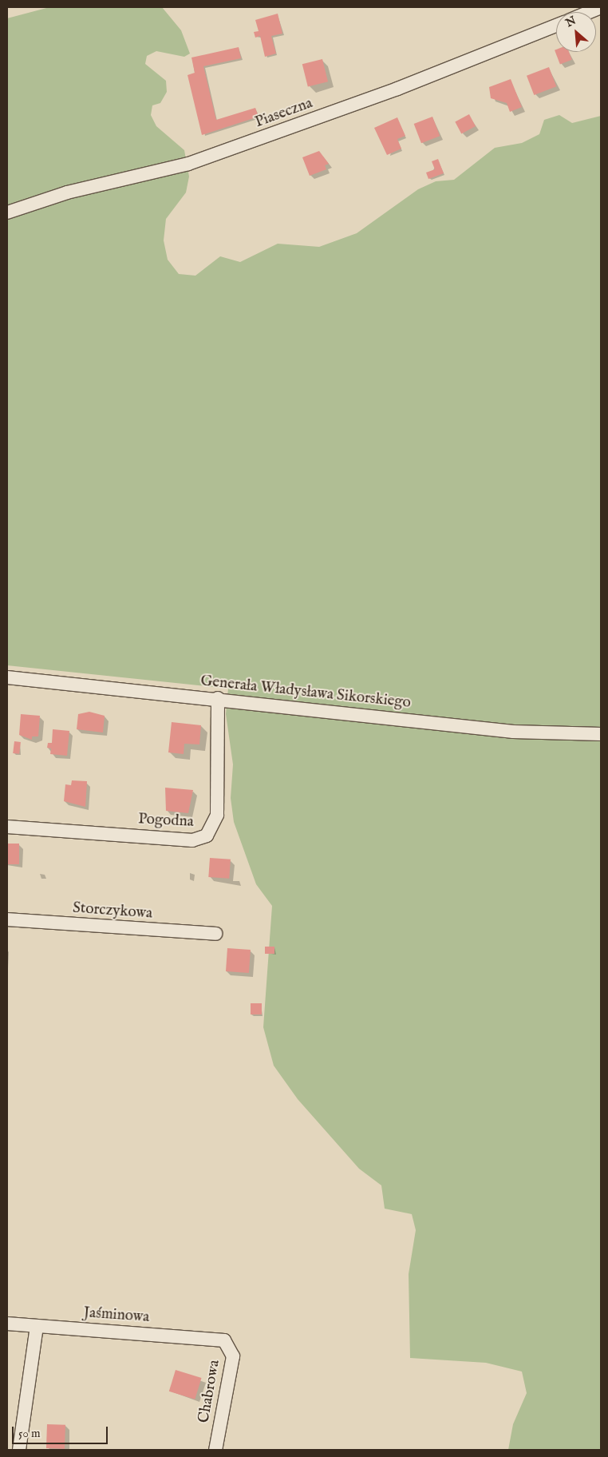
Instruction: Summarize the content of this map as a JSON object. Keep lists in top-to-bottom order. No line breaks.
{"streets":{"street":["Piaseczna","Generała Władysława Sikorskiego","Pogodna","Storczykowa","Jaśminowa","Chabrowa"]},"crossings":[["Generała Władysława Sikorskiego","Pogodna"],["Jaśminowa","Chabrowa"]],"scale_bar":"50 m","north":"top left"}
